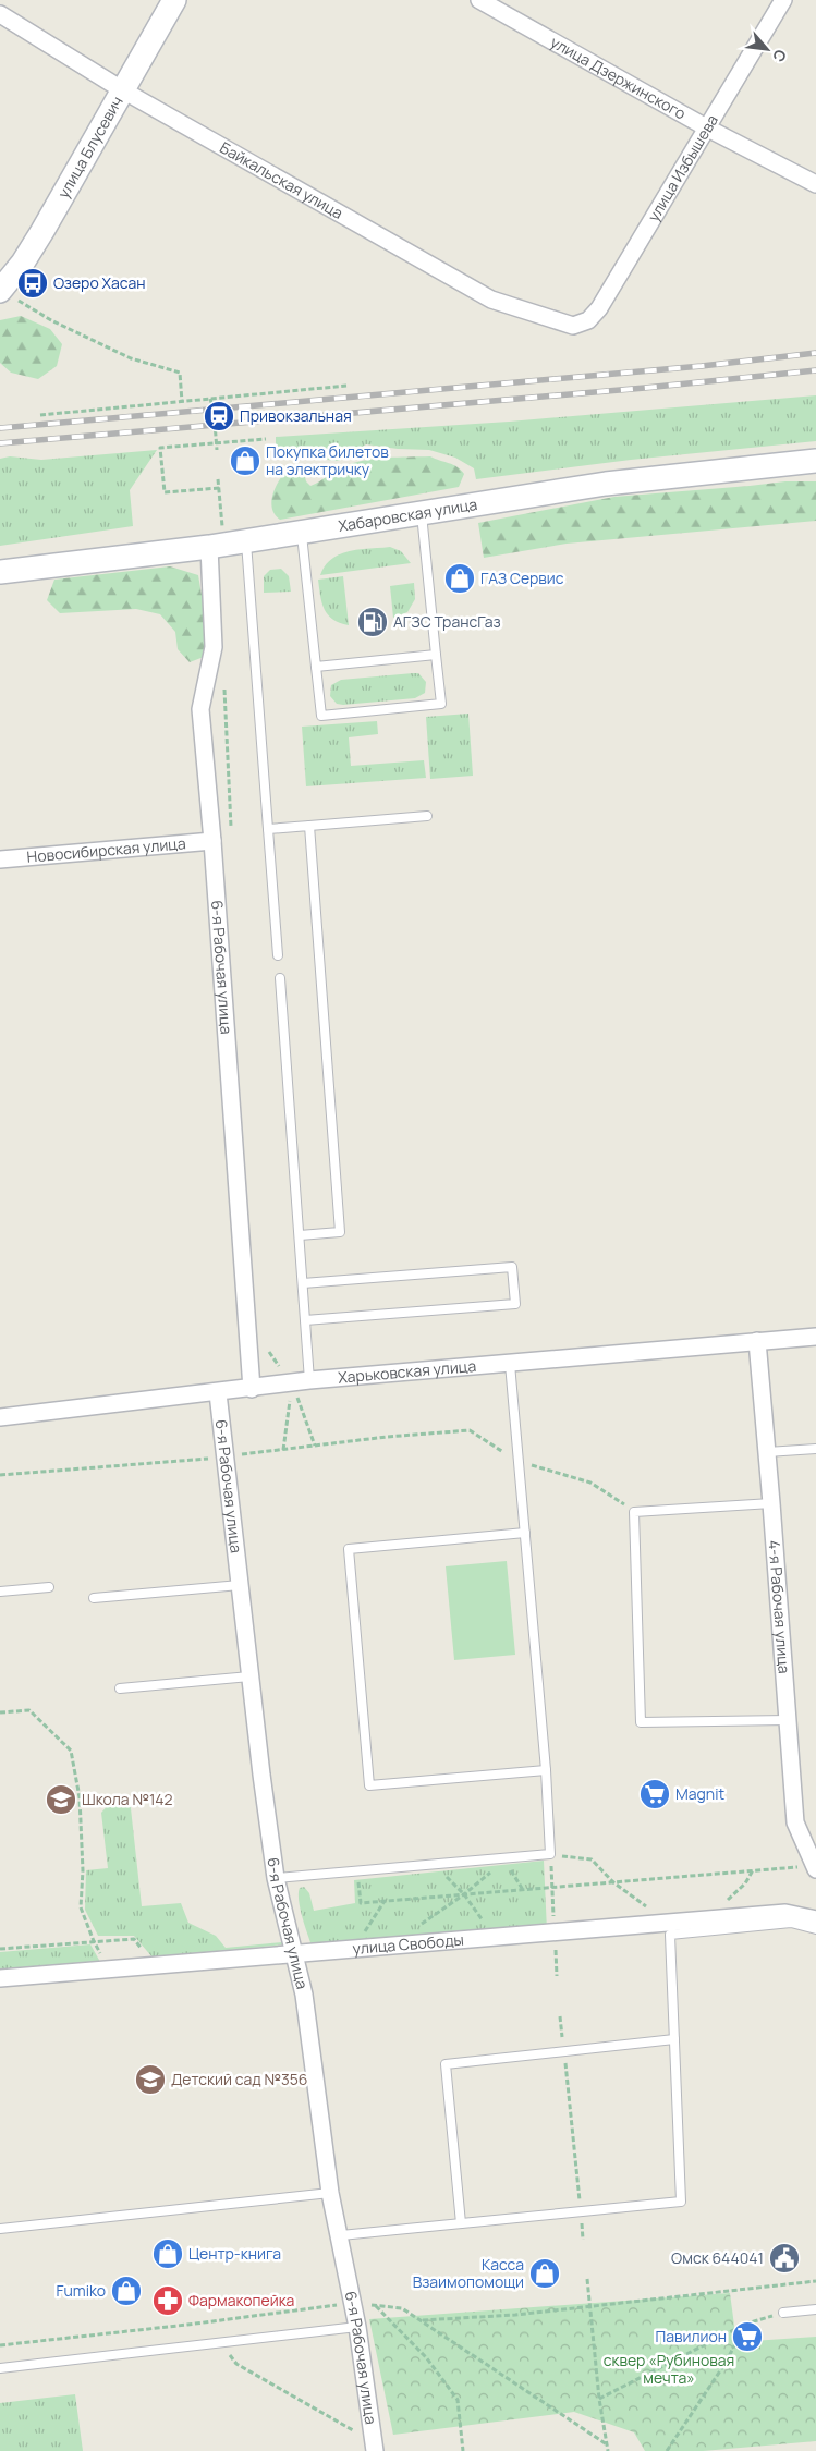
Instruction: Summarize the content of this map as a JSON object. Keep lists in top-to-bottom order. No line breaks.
{"streets":{"main road":["улица Блусевич","Хабаровская улица"],"street":["улица Дзержинского","улица Избышева","Байкальская улица","Новосибирская улица","6-я Рабочая улица","Харьковская улица","4-я Рабочая улица","улица Свободы"]},"crossings":[["улица Дзержинского","улица Избышева"],["улица Блусевич","Байкальская улица"],["улица Избышева","Байкальская улица"],["Хабаровская улица","6-я Рабочая улица"],["Новосибирская улица","6-я Рабочая улица"],["6-я Рабочая улица","Харьковская улица"],["6-я Рабочая улица","улица Свободы"],["Харьковская улица","4-я Рабочая улица"]],"parks":["сквер «Рубиновая мечта»"],"places":{"bus stop":["Озеро Хасан"],"station":["Привокзальная"],"shop":["Покупка билетов на электричку","ГАЗ Сервис","Центр-книга","Касса Взаимопомощи","Fumiko"],"fuel station":["АГЗС ТрансГаз"],"supermarket":["Magnit","Павилион"],"school or university":["Школа №142","Детский сад №356"],"public building":["Омск 644041"],"pharmacy":["Фармакопейка"]},"north":"bottom right"}
